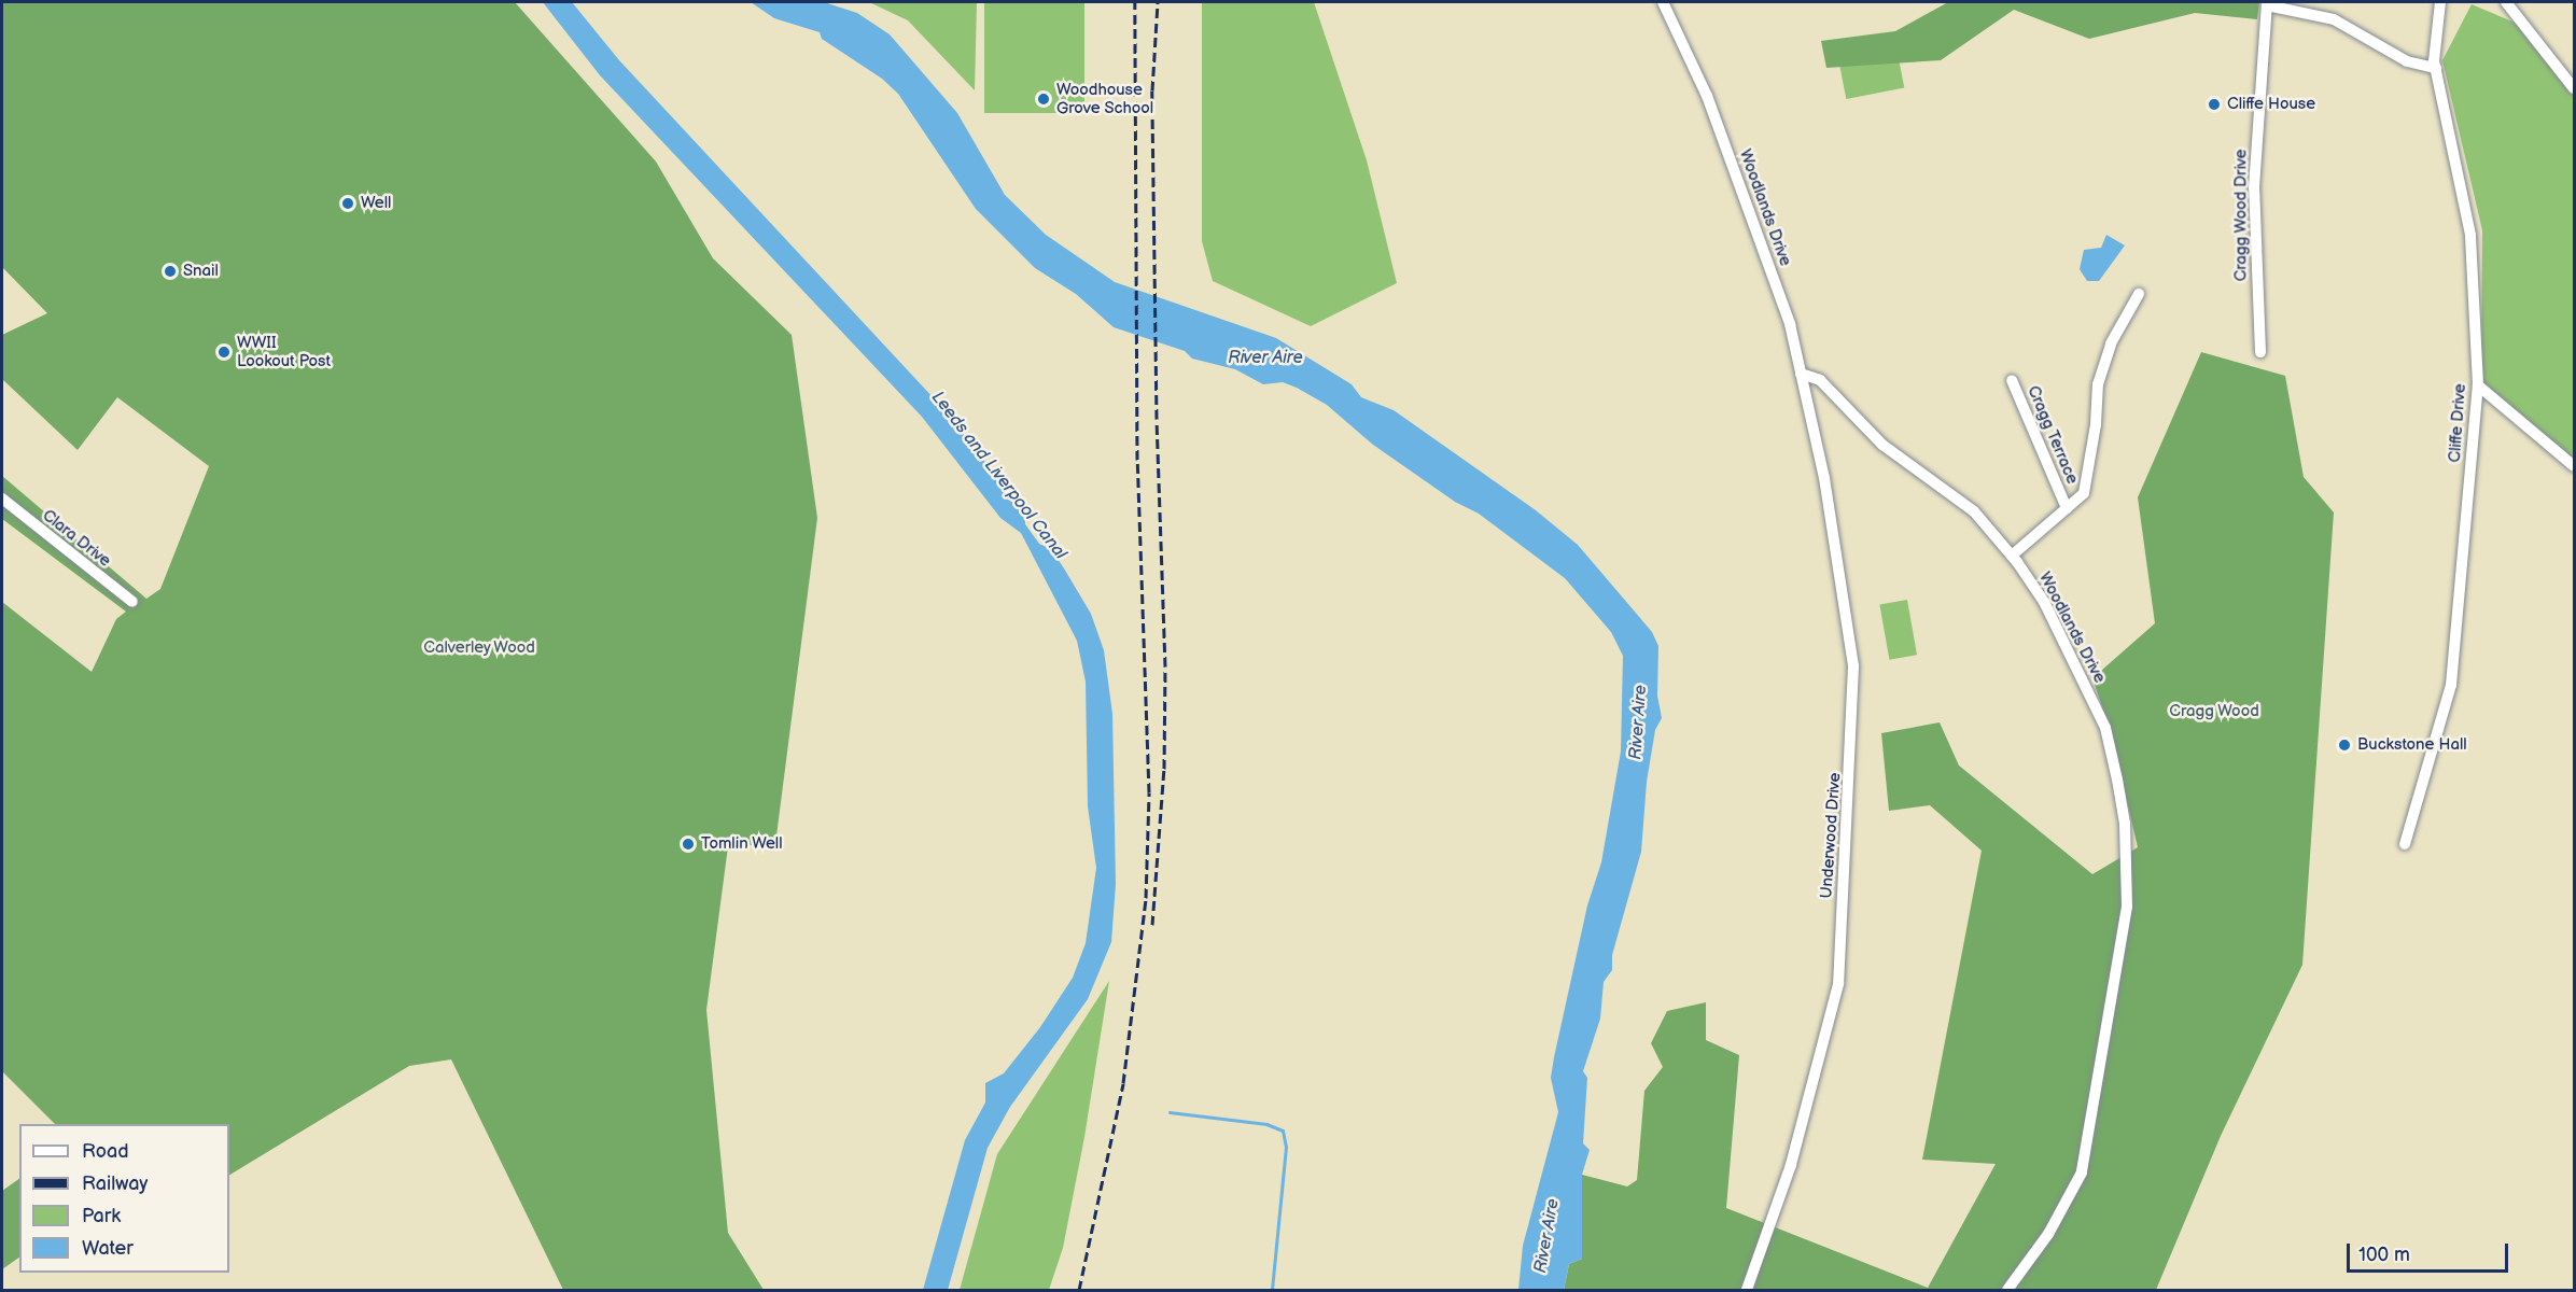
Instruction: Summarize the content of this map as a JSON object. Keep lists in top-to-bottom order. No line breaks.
{"streets":{"street":["Woodlands Drive","Cragg Wood Drive","Cliffe Drive","Cragg Terrace","Clara Drive","Underwood Drive"]},"crossings":[["Woodlands Drive","Cragg Terrace"],["Woodlands Drive","Underwood Drive"]],"water":["River Aire","Leeds and Liverpool Canal"],"parks":["Calverley Wood","Cragg Wood"],"places":["Woodhouse Grove School","Cliffe House","Well","Snail","WWII Lookout Post","Buckstone Hall","Tomlin Well"],"legend":["Road","Railway","Park","Water"],"scale_bar":"100 m"}
